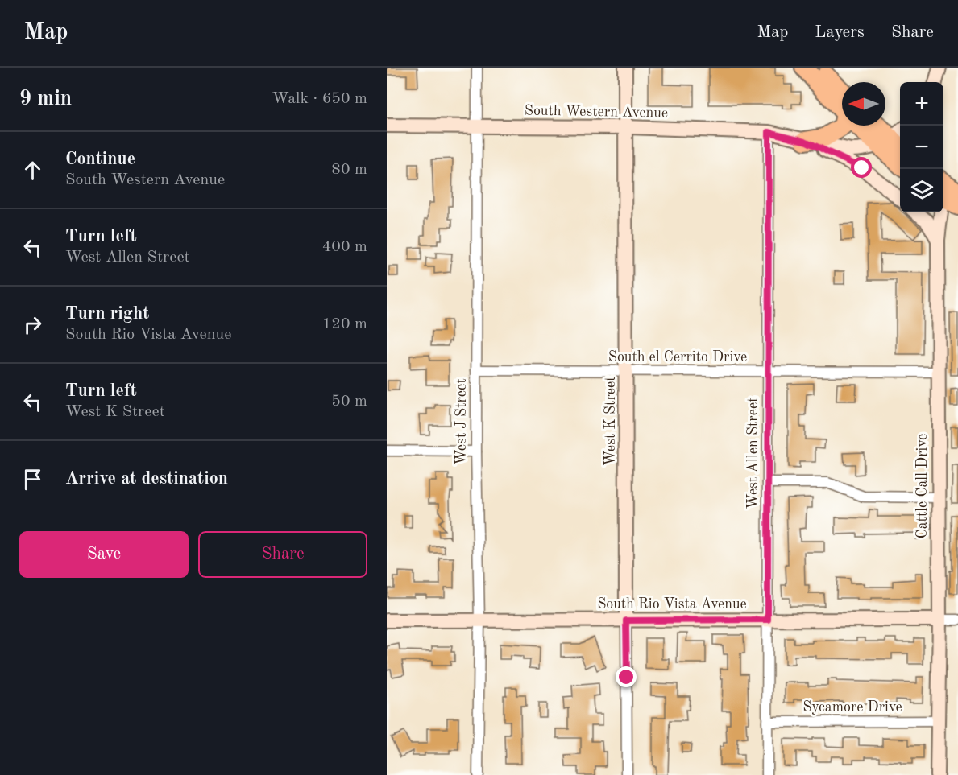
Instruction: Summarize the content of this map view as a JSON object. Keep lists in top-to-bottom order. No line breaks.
{"streets":{"street":["South Western Avenue","South el Cerrito Drive","West K Street","West J Street","West Allen Street","Cattle Call Drive","South Rio Vista Avenue","Sycamore Drive"]},"crossings":[["South Western Avenue","West K Street"],["South Western Avenue","West J Street"],["South Western Avenue","West Allen Street"],["South el Cerrito Drive","West K Street"],["South el Cerrito Drive","West J Street"],["South el Cerrito Drive","West Allen Street"],["South el Cerrito Drive","Cattle Call Drive"],["West K Street","South Rio Vista Avenue"],["West J Street","South Rio Vista Avenue"],["West Allen Street","South Rio Vista Avenue"],["West Allen Street","Sycamore Drive"],["Cattle Call Drive","South Rio Vista Avenue"],["Cattle Call Drive","Sycamore Drive"]],"north":"left","page":{"header":"Map","nav":["Map","Layers","Share"],"heading":["9 min","Walk · 650 m"],"map_buttons":["+","−"],"list":[["Continue","South Western Avenue","80 m"],["Turn left","West Allen Street","400 m"],["Turn right","South Rio Vista Avenue","120 m"],["Turn left","West K Street","50 m"],"Arrive at destination"],"buttons":["Save","Share"]}}
